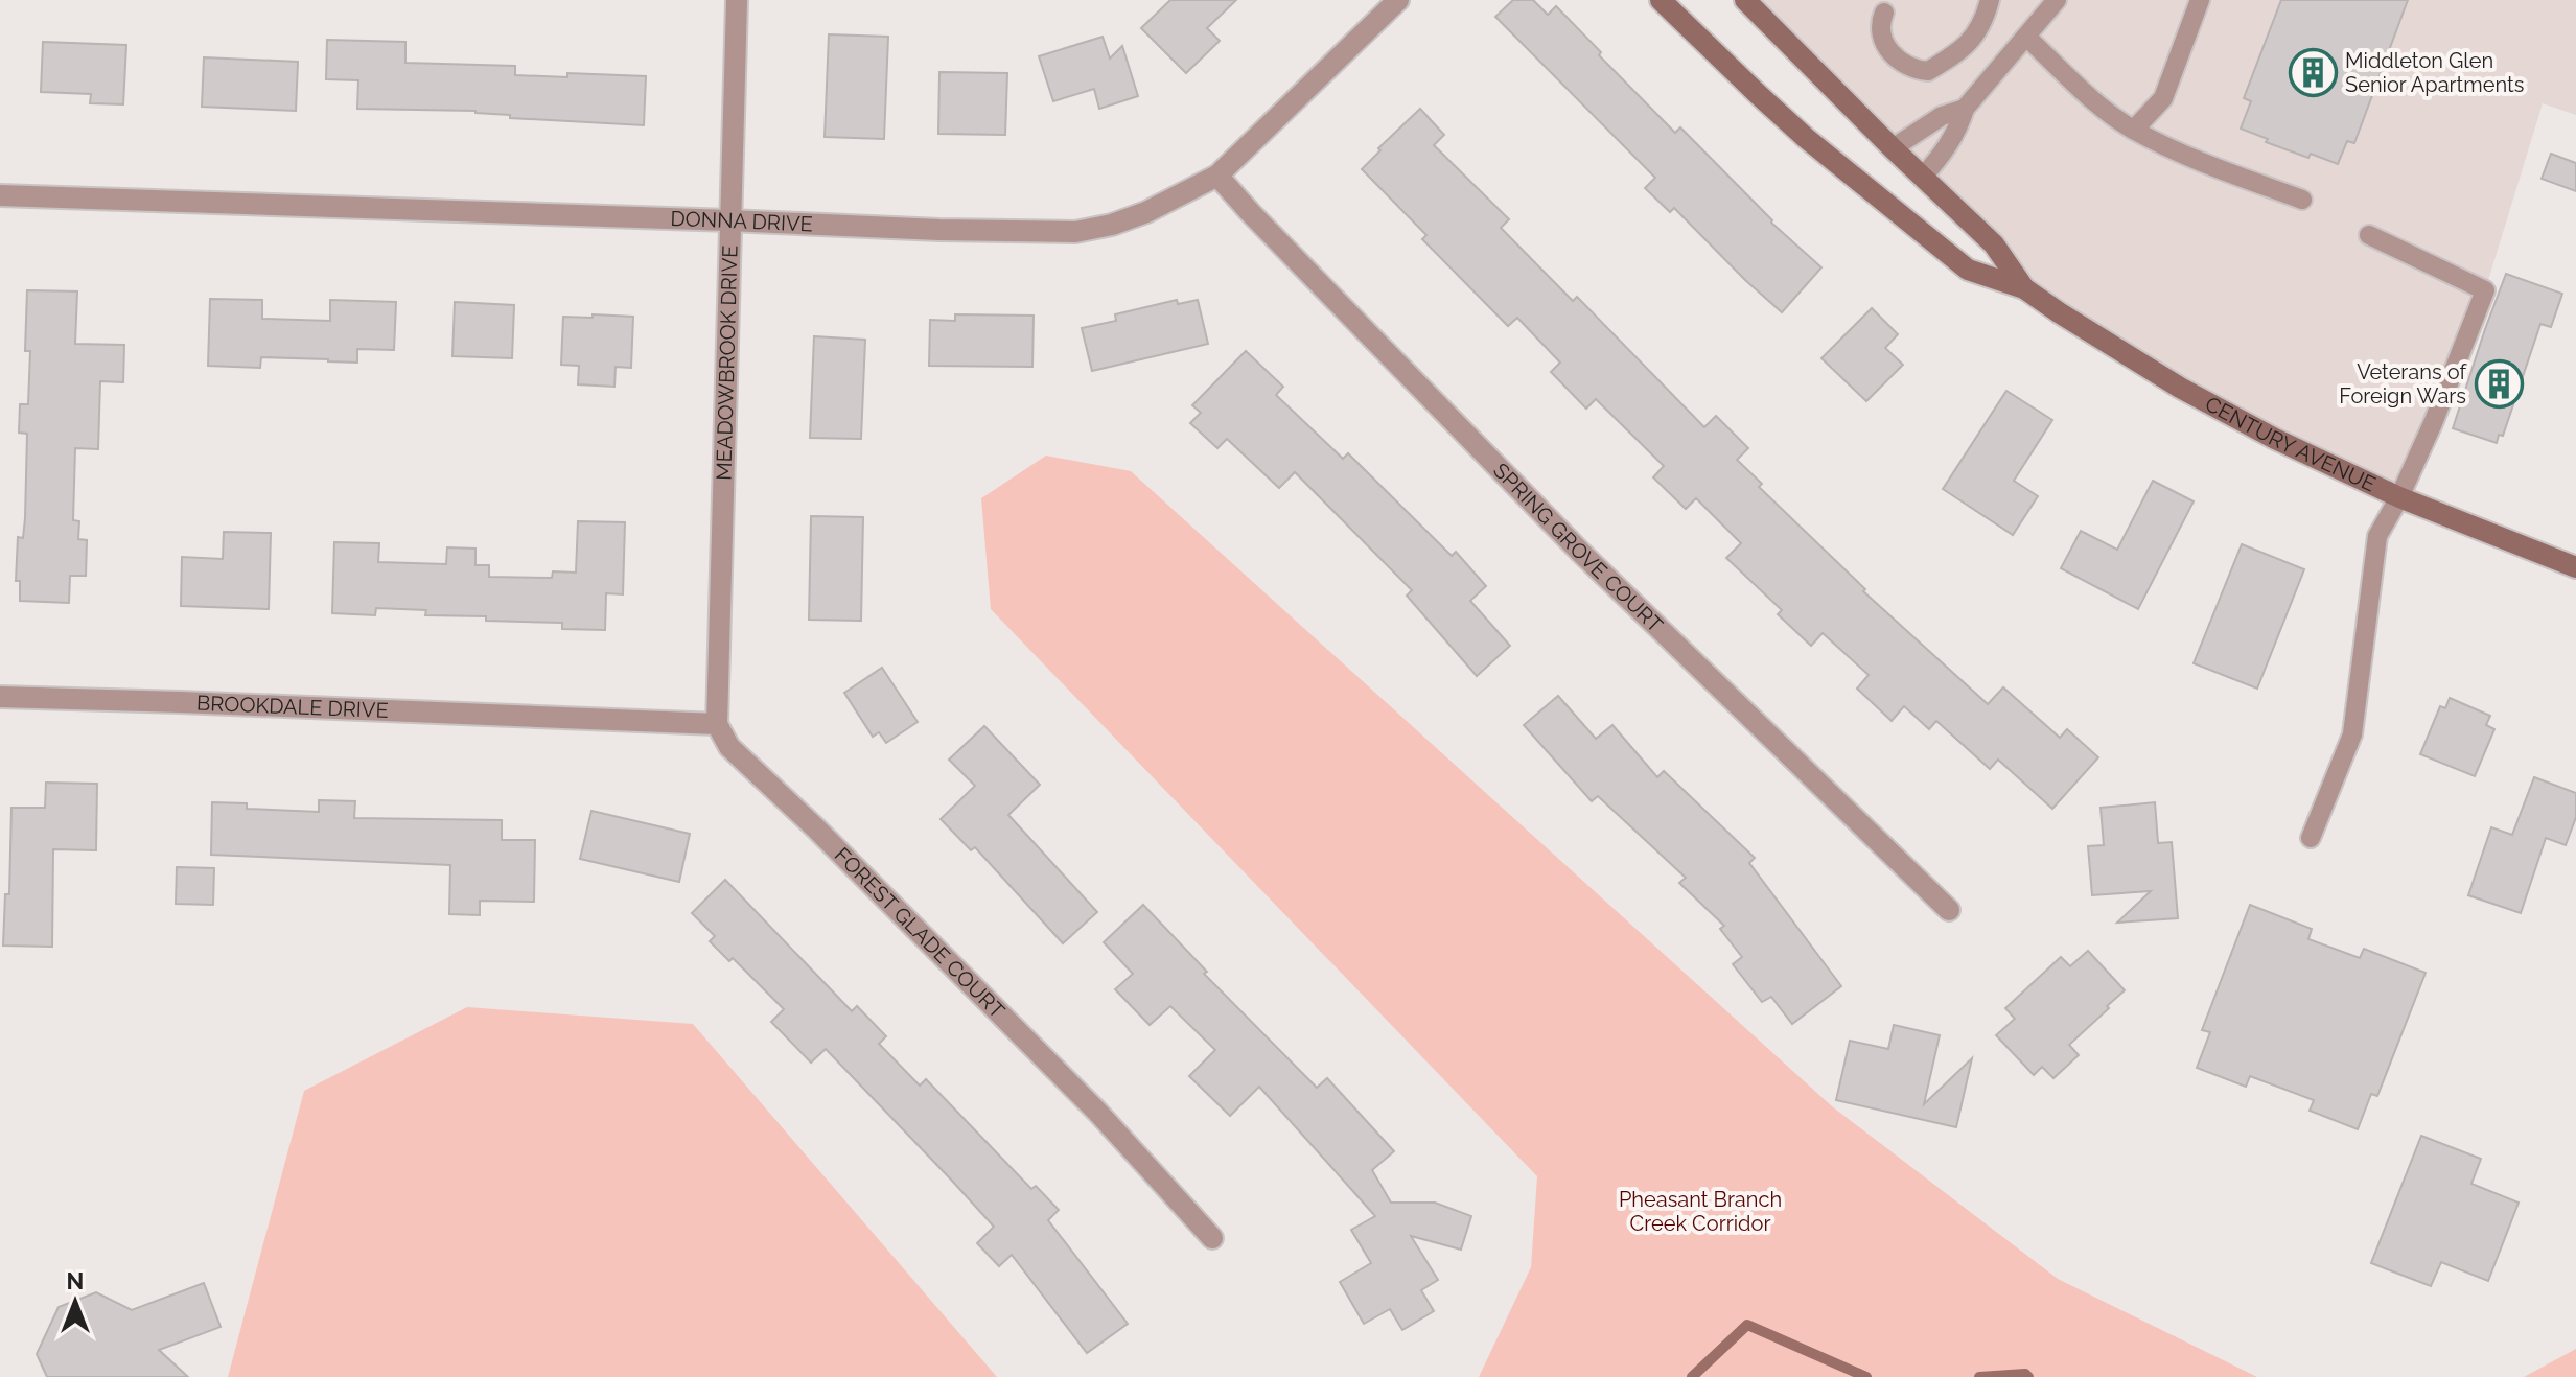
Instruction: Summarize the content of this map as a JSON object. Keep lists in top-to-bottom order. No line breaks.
{"streets":{"main road":["CENTURY AVENUE"],"street":["DONNA DRIVE","MEADOWBROOK DRIVE","SPRING GROVE COURT","BROOKDALE DRIVE","FOREST GLADE COURT"]},"crossings":[["DONNA DRIVE","MEADOWBROOK DRIVE"],["DONNA DRIVE","SPRING GROVE COURT"],["MEADOWBROOK DRIVE","BROOKDALE DRIVE"],["MEADOWBROOK DRIVE","FOREST GLADE COURT"],["BROOKDALE DRIVE","FOREST GLADE COURT"]],"parks":["Pheasant Branch Creek Corridor"],"places":{"building":["Middleton Glen Senior Apartments","Veterans of Foreign Wars"]},"north":"top"}
